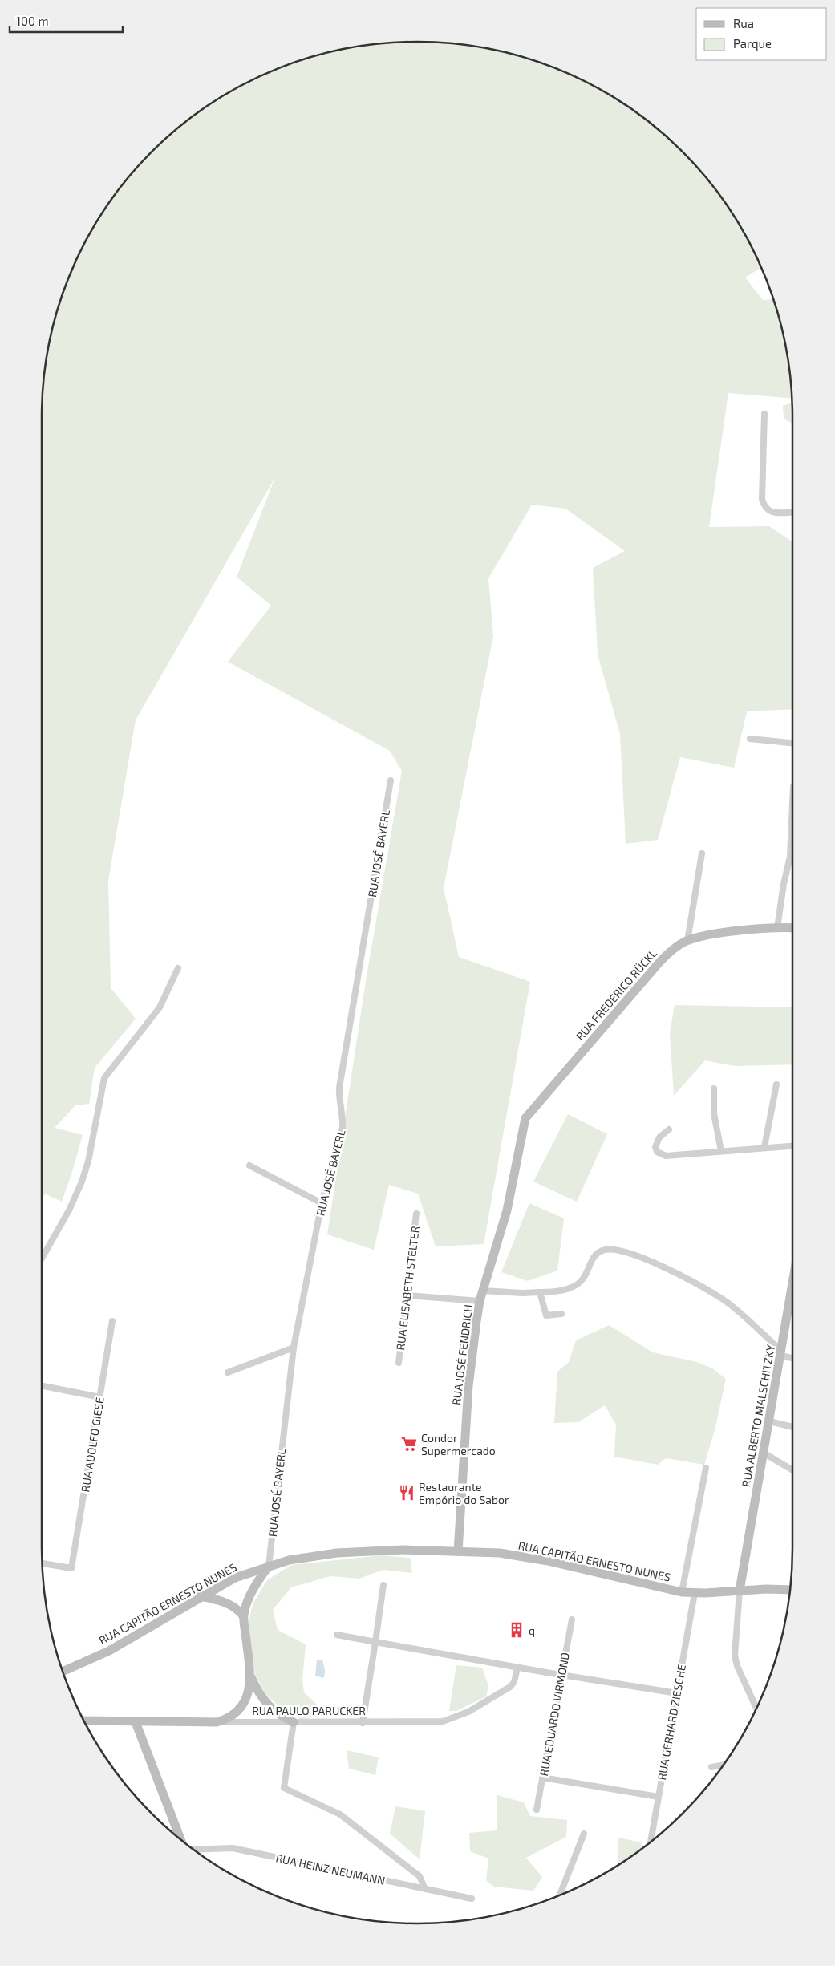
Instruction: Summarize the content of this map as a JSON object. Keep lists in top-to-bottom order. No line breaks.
{"streets":{"street":["RUA JOSÉ BAYERL","RUA FREDERICO RÜCKL","RUA ELISABETH STELTER","RUA JOSÉ FENDRICH","RUA ALBERTO MALSCHITZKY","RUA ADOLFO GIESE","RUA CAPITÃO ERNESTO NUNES","RUA PAULO PARUCKER","RUA EDUARDO VIRMOND","RUA GERHARD ZIESCHE","RUA HEINZ NEUMANN"]},"crossings":[["RUA JOSÉ BAYERL","RUA CAPITÃO ERNESTO NUNES"],["RUA FREDERICO RÜCKL","RUA JOSÉ FENDRICH"],["RUA JOSÉ FENDRICH","RUA CAPITÃO ERNESTO NUNES"],["RUA ALBERTO MALSCHITZKY","RUA CAPITÃO ERNESTO NUNES"],["RUA CAPITÃO ERNESTO NUNES","RUA GERHARD ZIESCHE"]],"places":{"supermarket":["Condor Supermercado"],"restaurant":["Restaurante Empório do Sabor"],"building":["q"]},"legend":["Rua","Parque"],"scale_bar":"100 m"}
